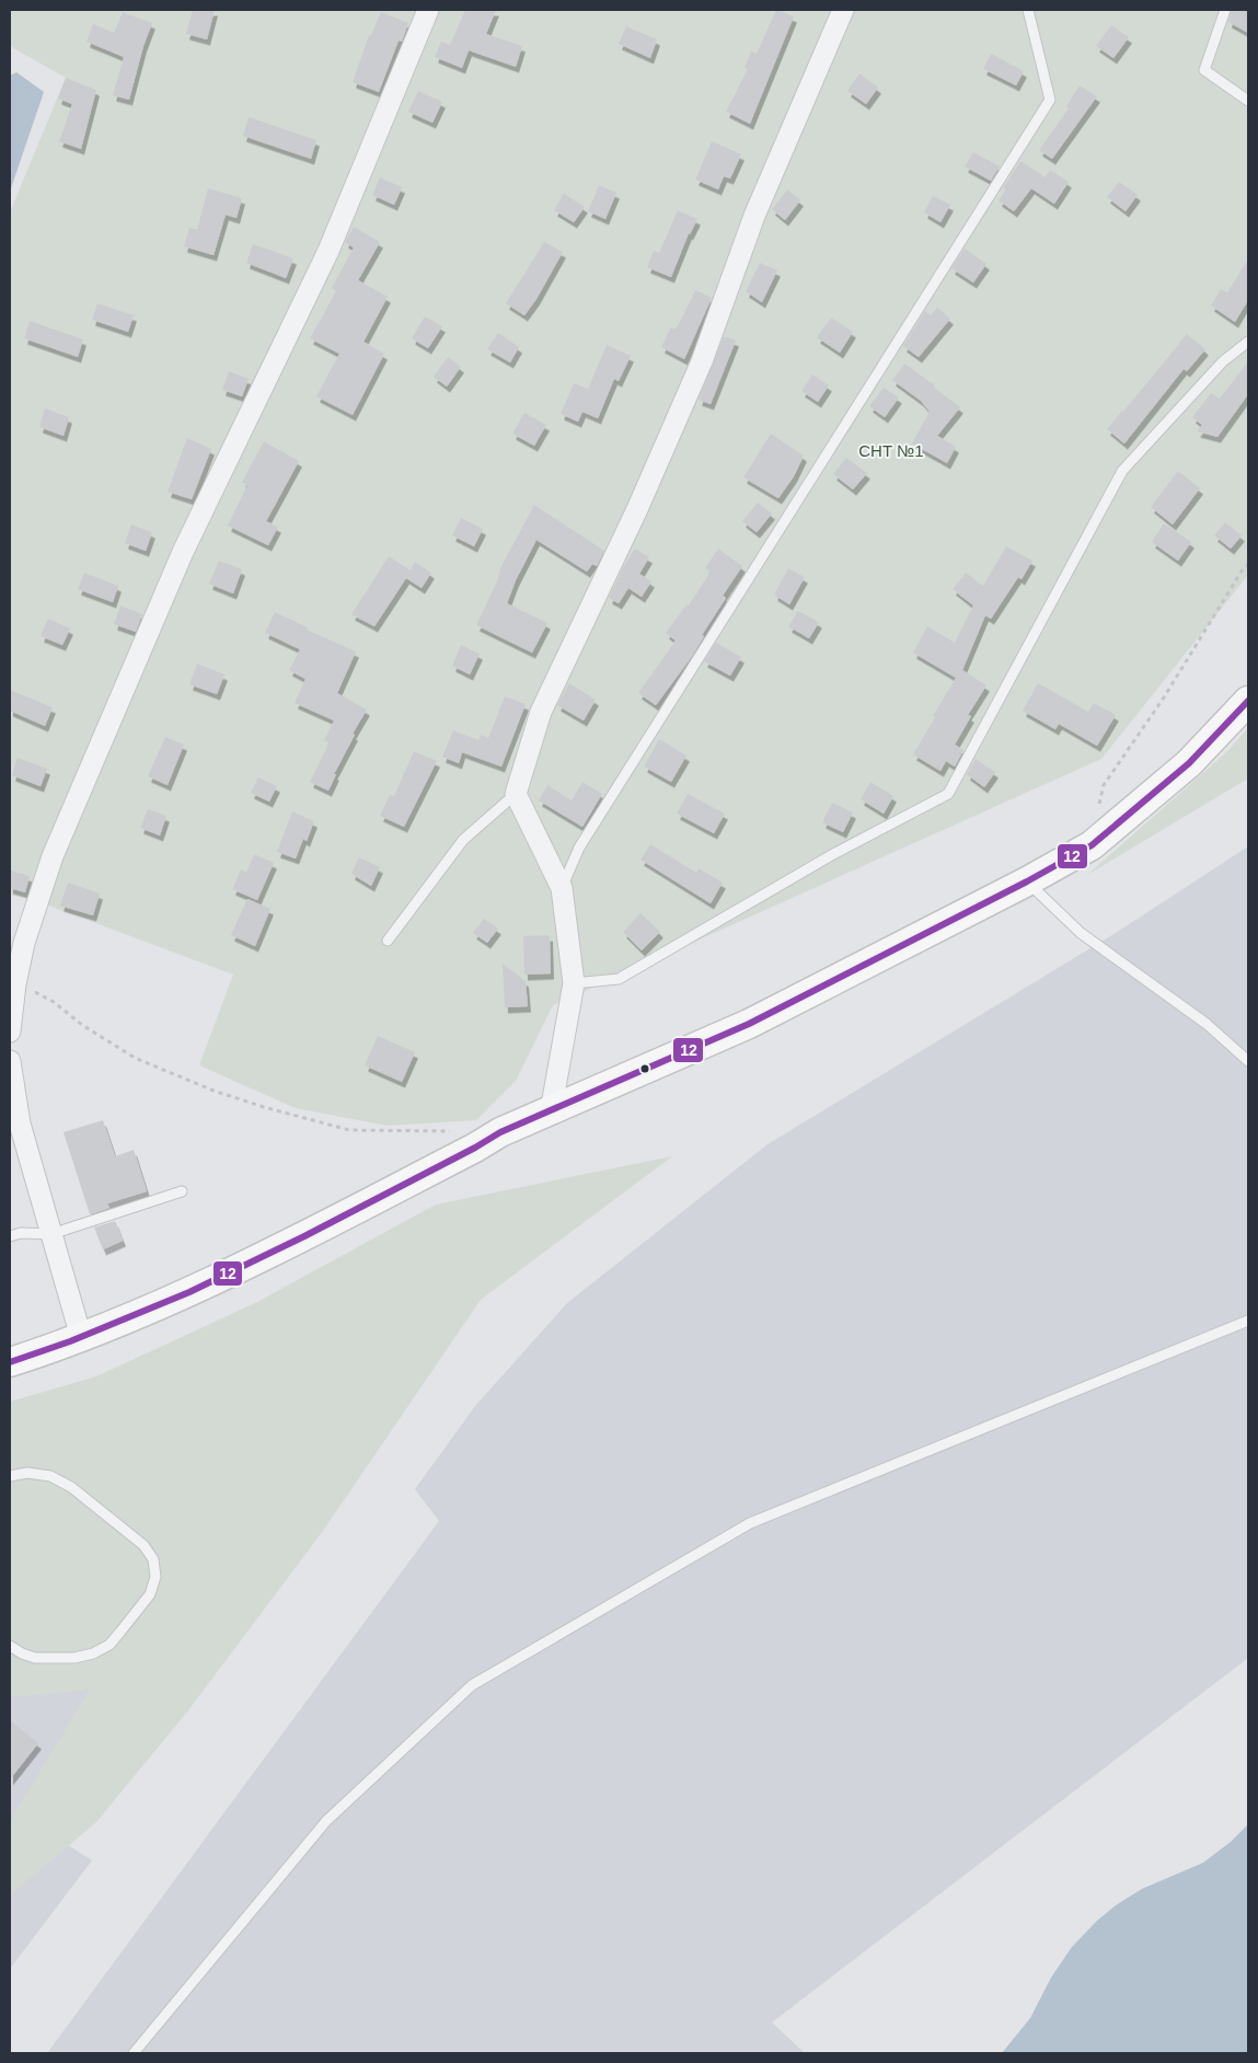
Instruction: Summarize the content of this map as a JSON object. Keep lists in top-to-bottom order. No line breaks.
{"parks":["СНТ №1"],"lines":["transit line 12"]}
